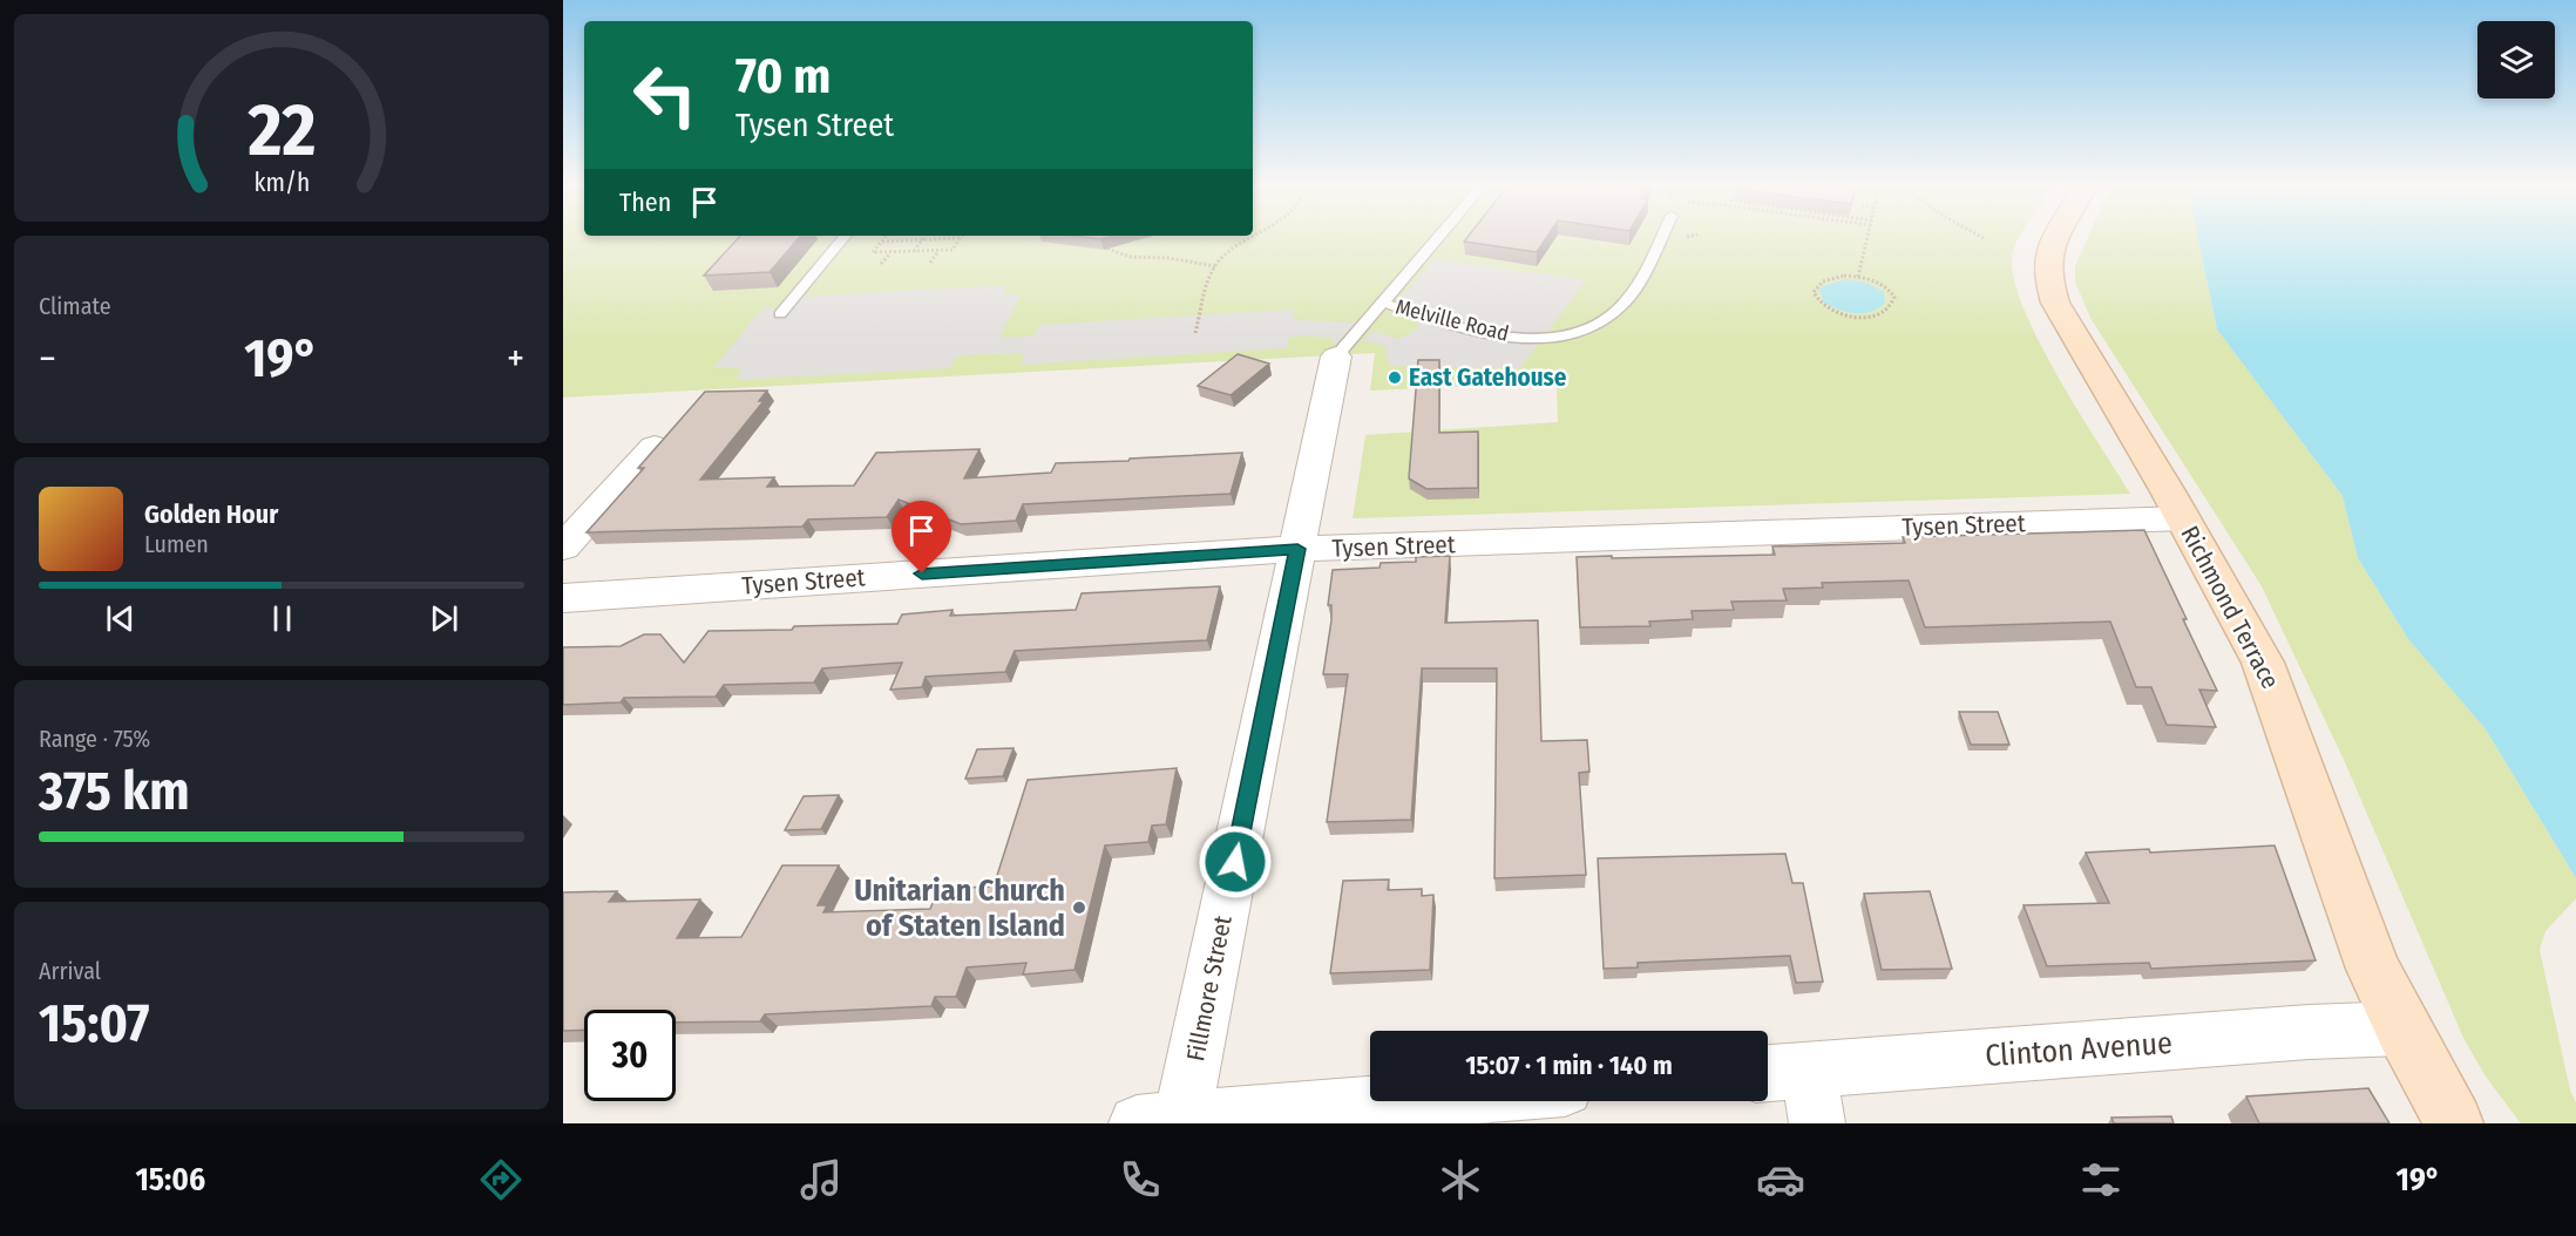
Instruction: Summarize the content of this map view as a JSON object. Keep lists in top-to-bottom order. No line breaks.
{"streets":{"main road":["Richmond Terrace"],"street":["Tysen Street","Fillmore Street","Clinton Avenue"],"lane":["Melville Road"]},"crossings":[["Tysen Street","Richmond Terrace"],["Tysen Street","Fillmore Street"],["Richmond Terrace","Clinton Avenue"]],"places":["East Gatehouse","Unitarian Church of Staten Island"],"page":{"turn":["70 m","Tysen Street"],"then":"Then","tile":["Climate",["Range · 75%","375 km"],["Arrival","15:07"]],"heat":["−","19°","+"],"song":["Golden Hour","Lumen"],"limit":"30","trip":"15:07 · 1 min · 140 m","tabs":["15:06","19°"],"gauge":["22","km/h"]}}
